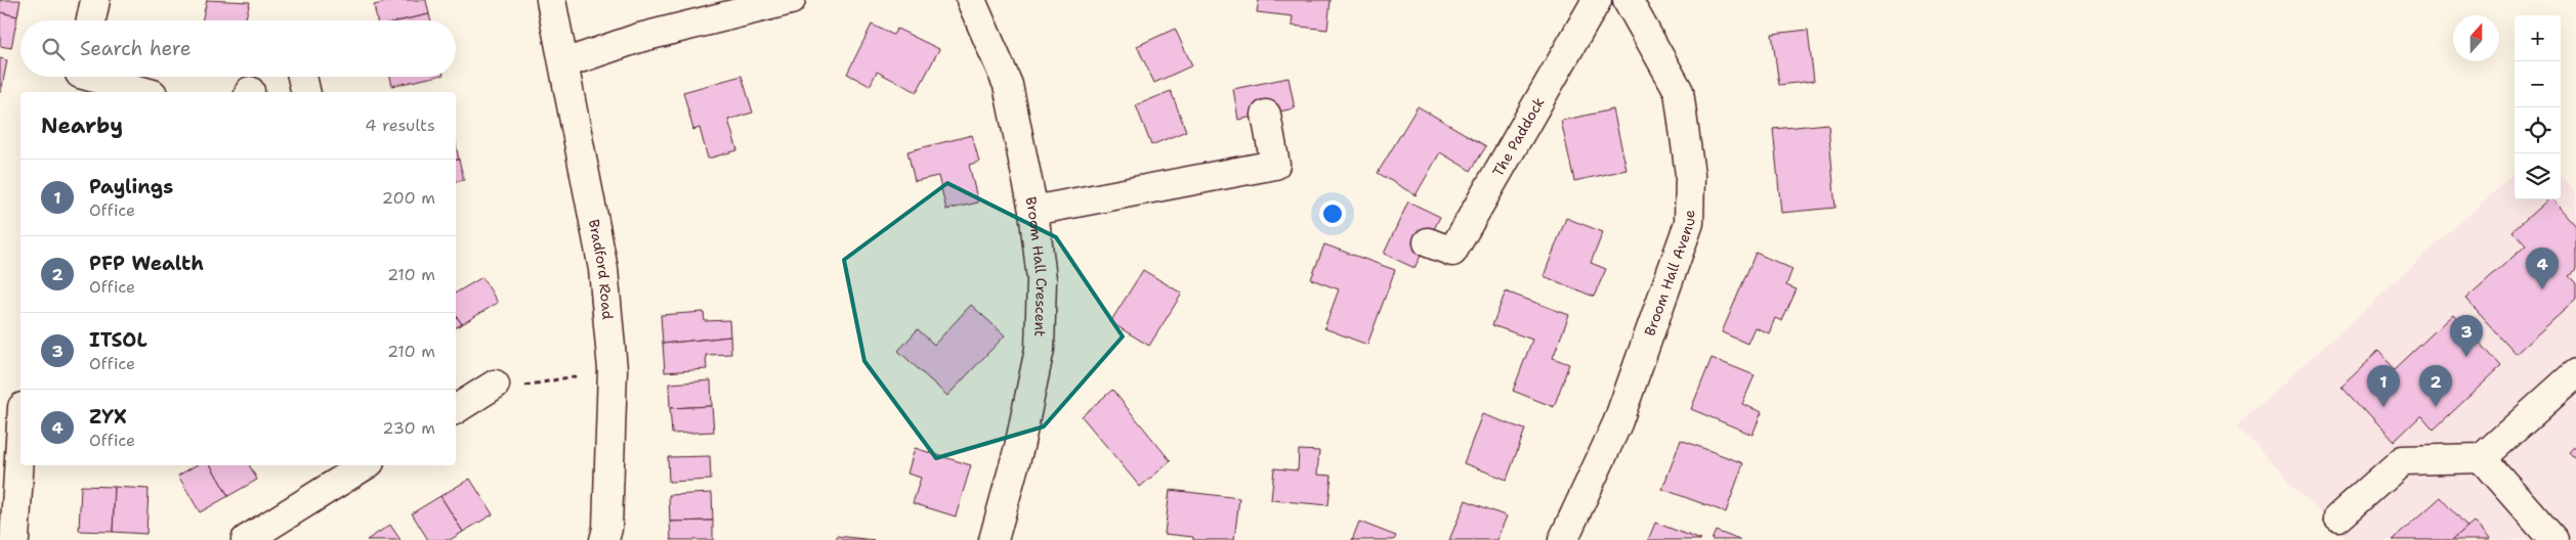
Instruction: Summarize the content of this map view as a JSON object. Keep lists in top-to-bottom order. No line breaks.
{"streets":{"street":["The Paddock","Bradford Road","Broom Hall Crescent","Broom Hall Avenue"]},"north":"top","page":{"map_buttons":["+","−"],"search":"Search here","heading":["Nearby","4 results"],"list":[{"mark":"1","name":"Paylings","note":"Office","value":"200 m"},{"mark":"2","name":"PFP Wealth","note":"Office","value":"210 m"},{"mark":"3","name":"ITSOL","note":"Office","value":"210 m"},{"mark":"4","name":"ZYX","note":"Office","value":"230 m"}],"pins":["4","3","1","2"]}}
